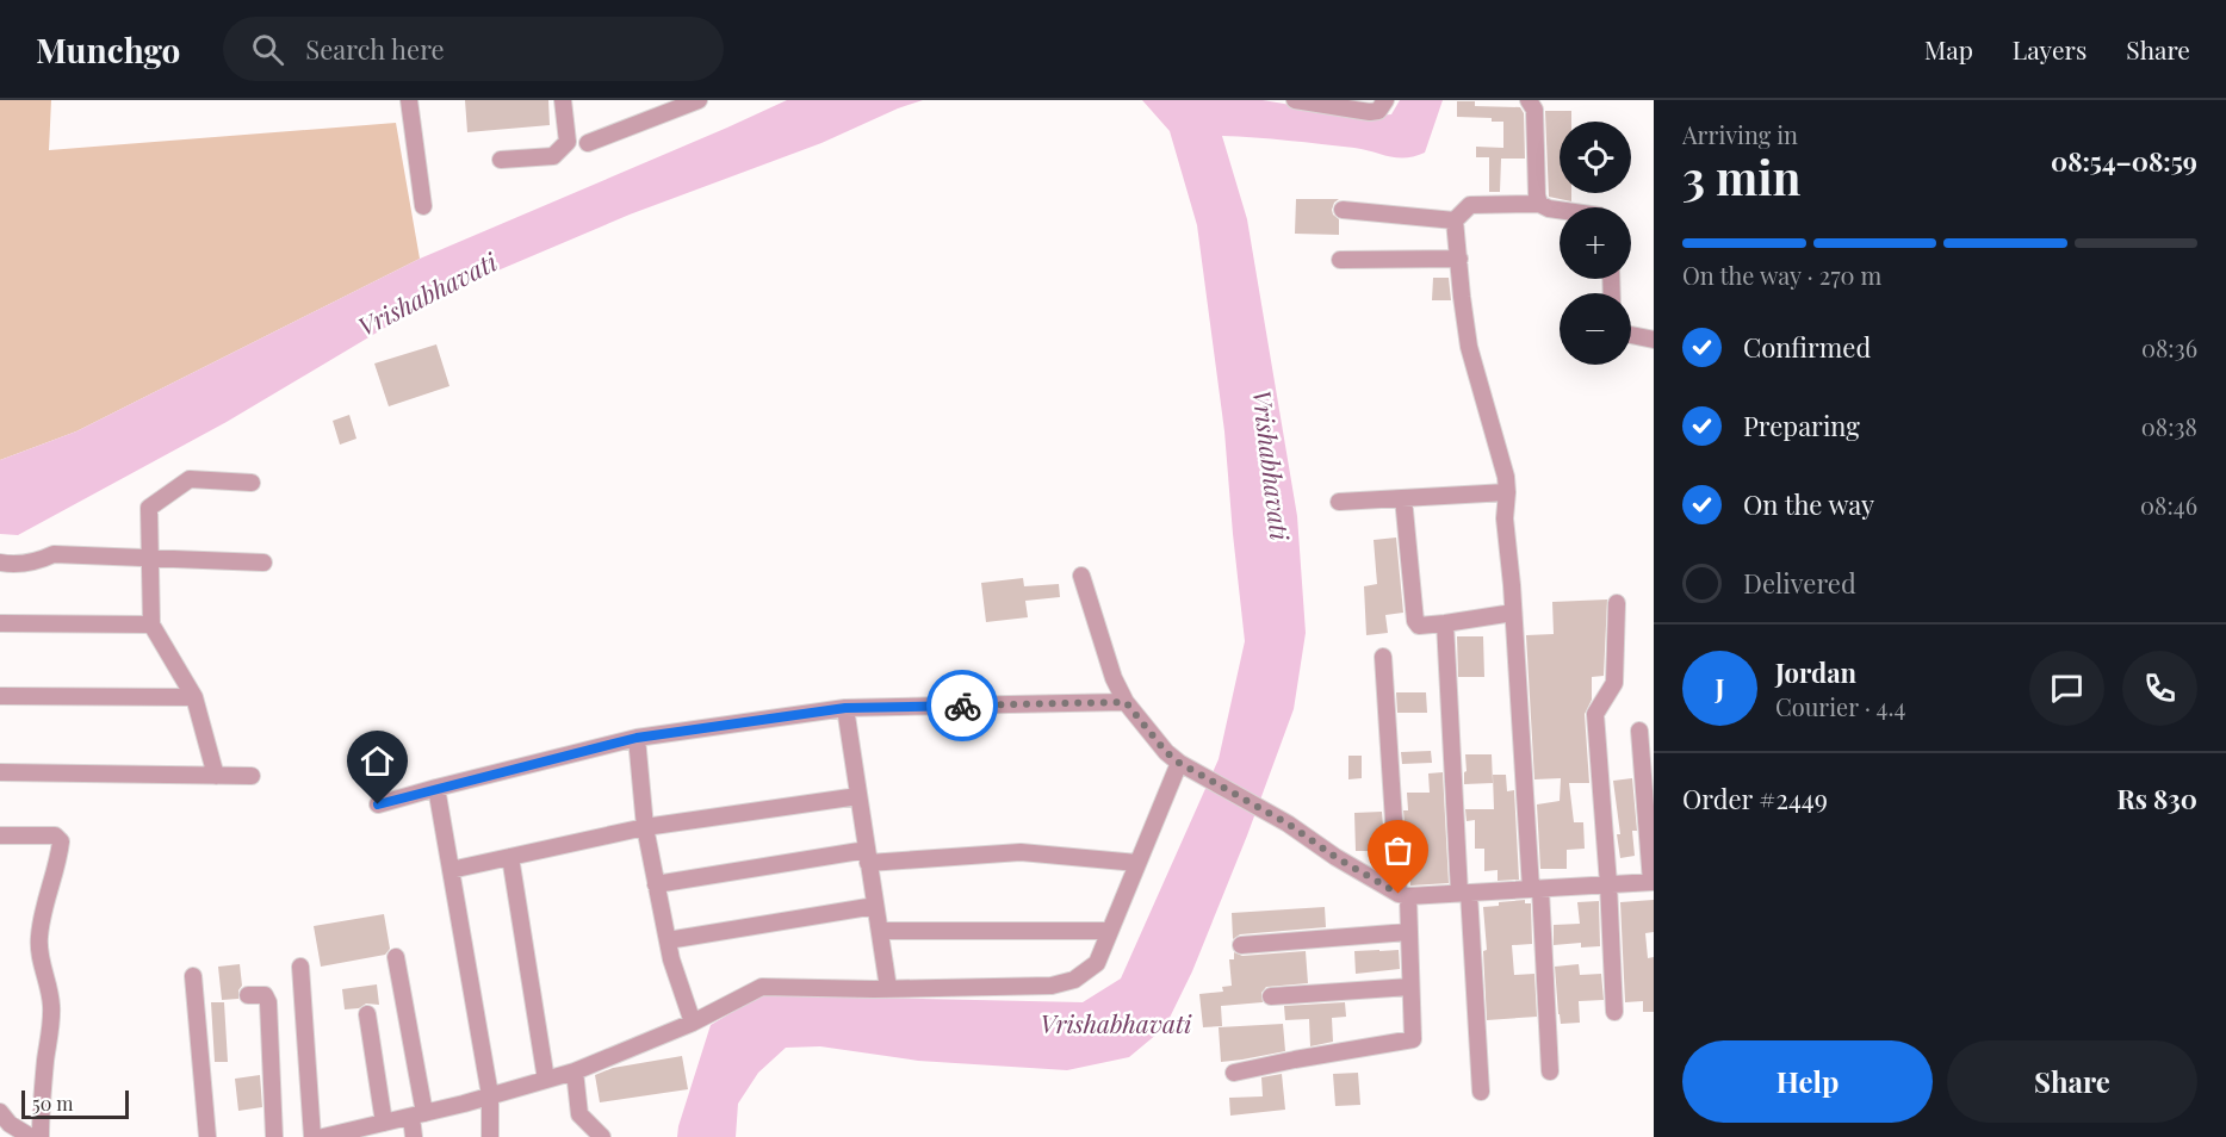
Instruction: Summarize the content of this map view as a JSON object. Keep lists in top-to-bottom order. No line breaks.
{"water":["Vrishabhavati"],"scale_bar":"50 m","page":{"header":"Munchgo","search":"Search here","nav":["Map","Layers","Share"],"heading":["3 min","Arriving in","08:54–08:59"],"panel":["Jordan","Courier · 4.4","Order #2449","Rs 830"],"map_buttons":["+","−"],"bar":"On the way · 270 m","list":[["Confirmed","08:36"],["Preparing","08:38"],["On the way","08:46"],"Delivered"],"round":"J","buttons":["Help","Share"],"scale":"50 m"}}
